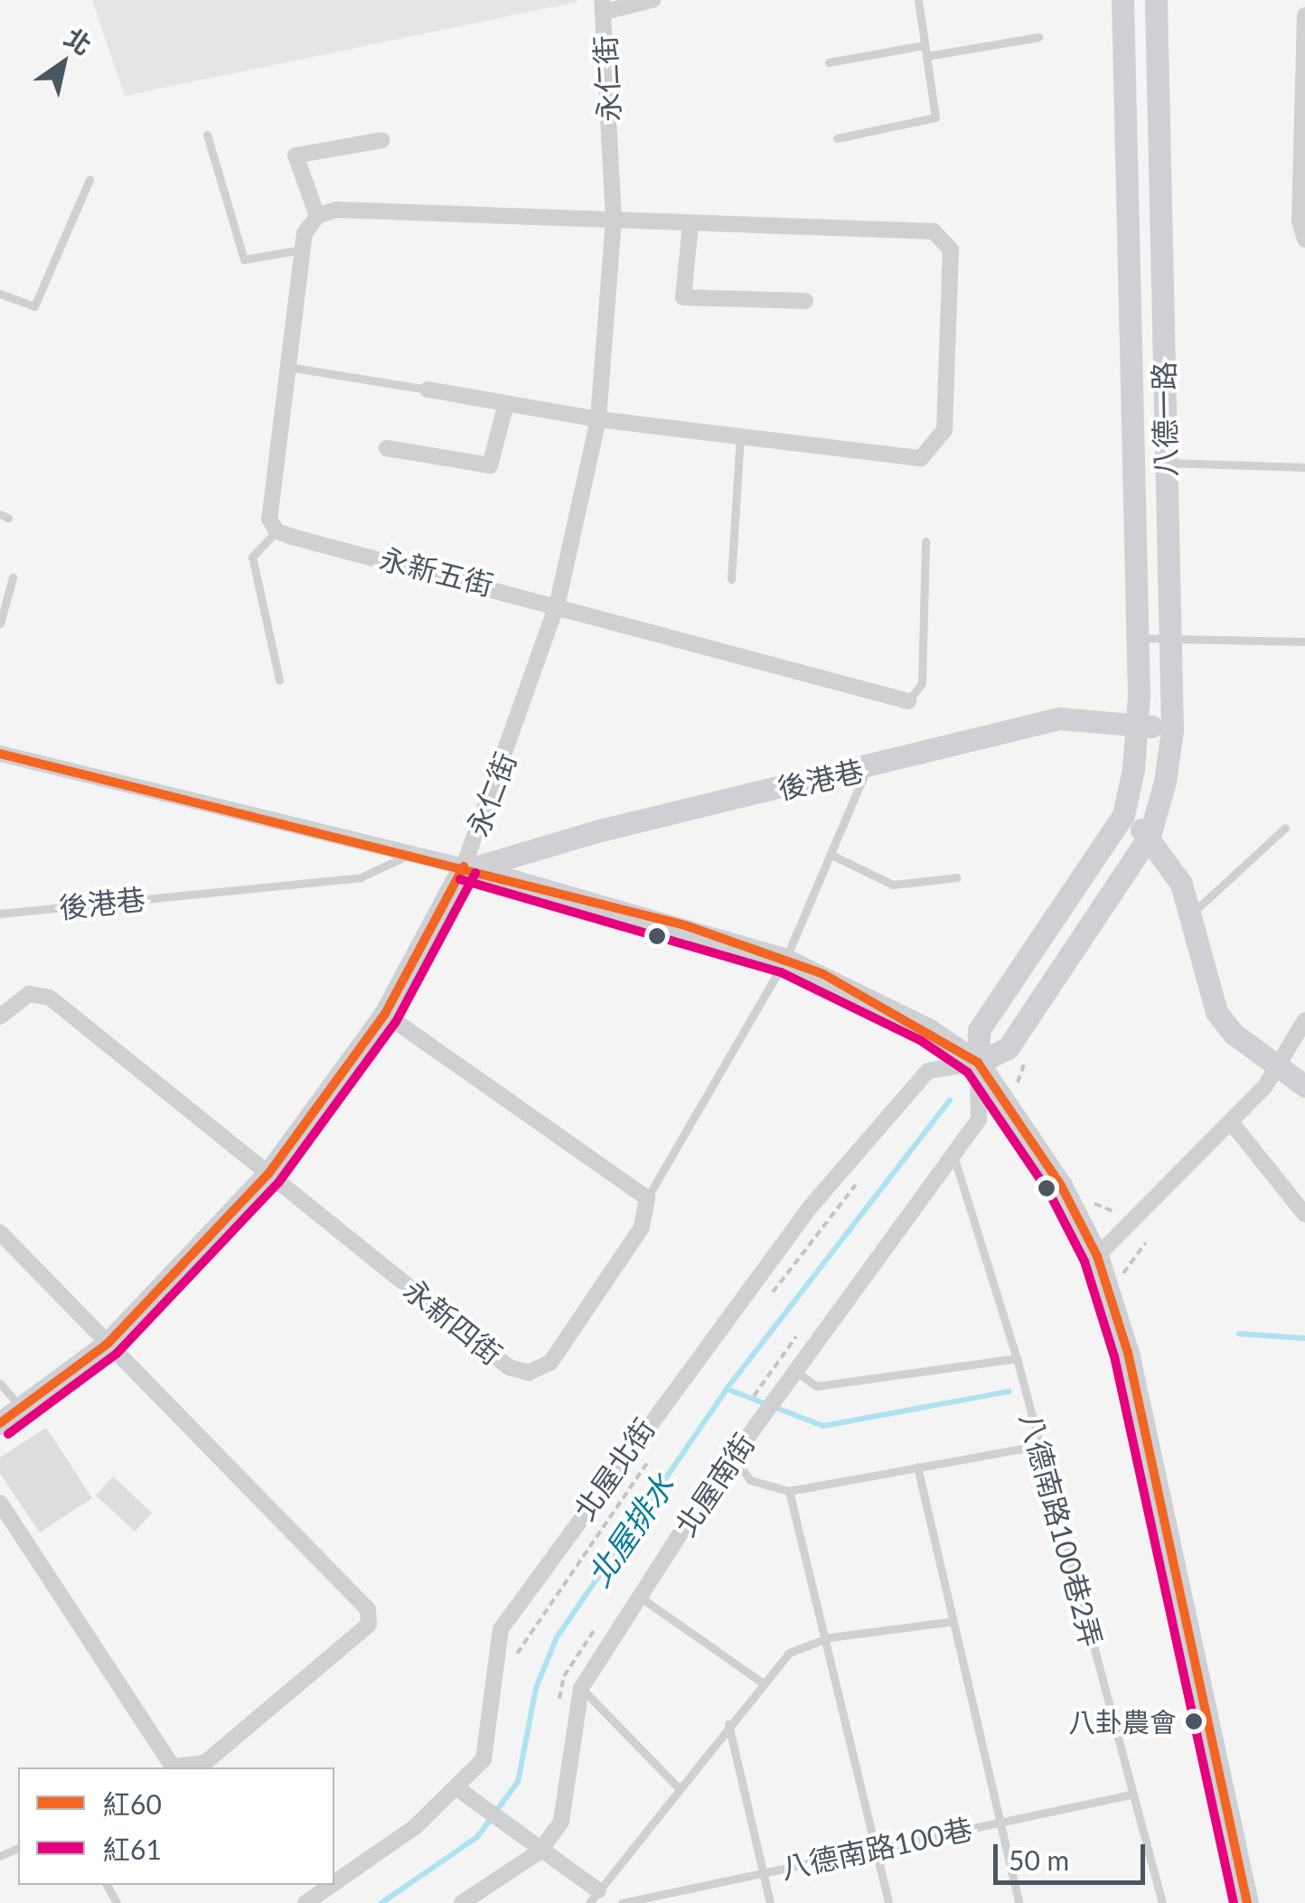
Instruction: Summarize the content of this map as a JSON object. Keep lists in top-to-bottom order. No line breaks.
{"streets":{"street":["永仁街","八德一路","永新五街","後港巷","永新四街","北屋北街","北屋南街"],"lane":["八德南路100巷2弄","八德南路100巷"]},"crossings":[["永仁街","永新五街"],["永仁街","後港巷"],["永仁街","永新四街"],["八德一路","後港巷"],["八德一路","北屋北街"],["八德一路","北屋南街"],["北屋北街","北屋南街"],["北屋南街","八德南路100巷2弄"],["八德南路100巷2弄","八德南路100巷"]],"water":["北屋排水"],"places":["八卦農會"],"lines":["transit line 紅60","transit line 紅61"],"legend":["紅60","紅61"],"scale_bar":"50 m","north":"top right"}
